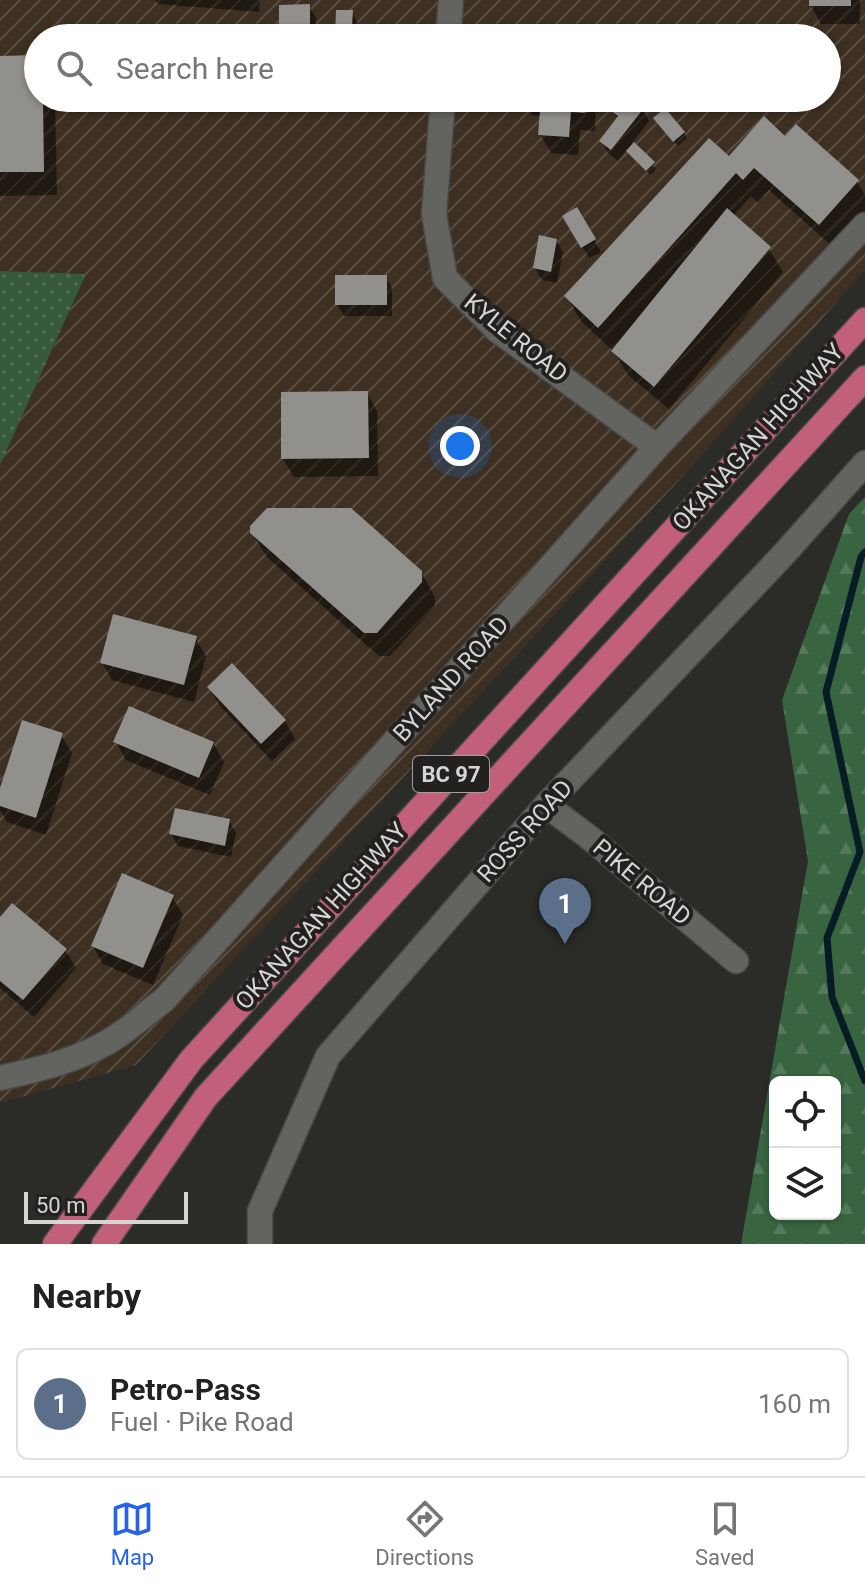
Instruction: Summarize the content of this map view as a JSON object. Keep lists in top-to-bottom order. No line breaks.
{"streets":{"highway":["OKANAGAN HIGHWAY","BC 97"],"street":["KYLE ROAD","BYLAND ROAD","ROSS ROAD","PIKE ROAD"]},"crossings":[["KYLE ROAD","BYLAND ROAD"],["ROSS ROAD","PIKE ROAD"]],"scale_bar":"50 m","page":{"search":"Search here","pins":"1","scale":"50 m","heading":"Nearby","list":[{"mark":"1","name":"Petro-Pass","note":"Fuel · Pike Road","value":"160 m"}],"nav":["Map","Directions","Saved"]}}
